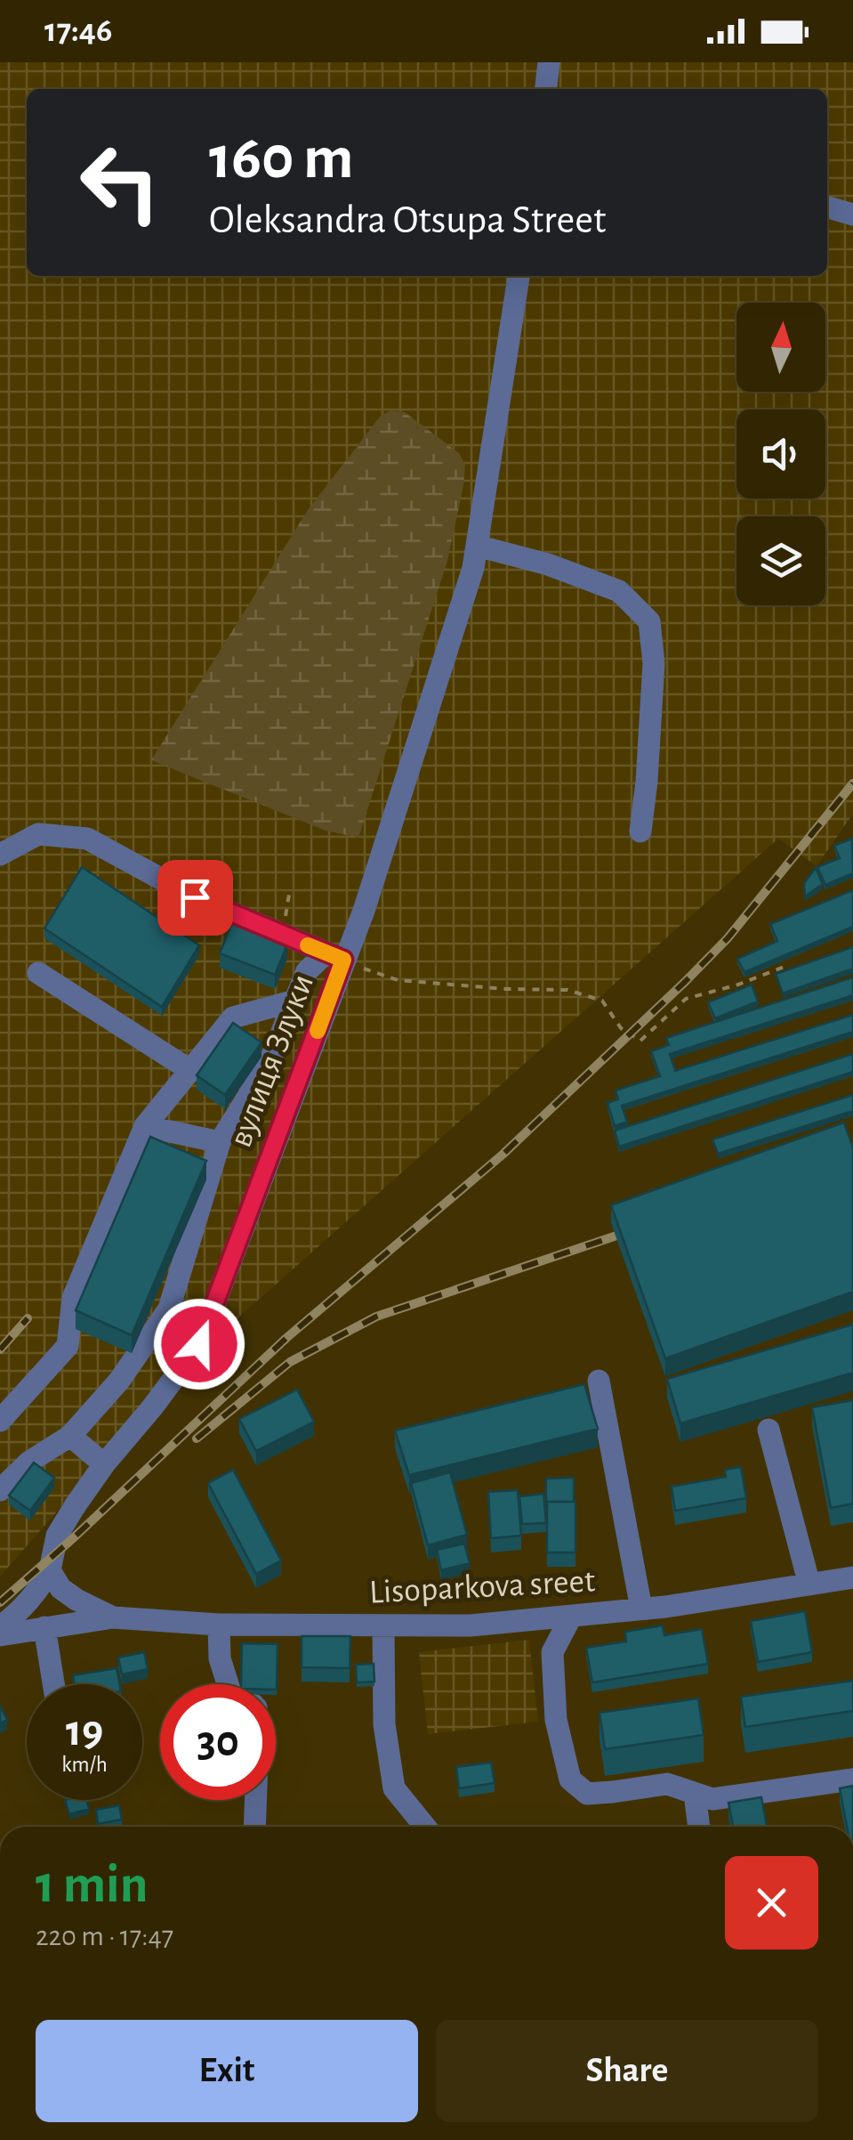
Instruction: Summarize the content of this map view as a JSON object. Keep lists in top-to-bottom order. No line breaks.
{"streets":{"street":["вулиця Злуки","Lisoparkova sreet"]},"crossings":[["вулиця Злуки","Lisoparkova sreet"]],"north":"top","page":{"status":"17:46","turn":["160 m","Oleksandra Otsupa Street"],"speed":"19 km/h","limit":"30","heading":["1 min","220 m · 17:47"],"buttons":["Exit","Share"]}}
